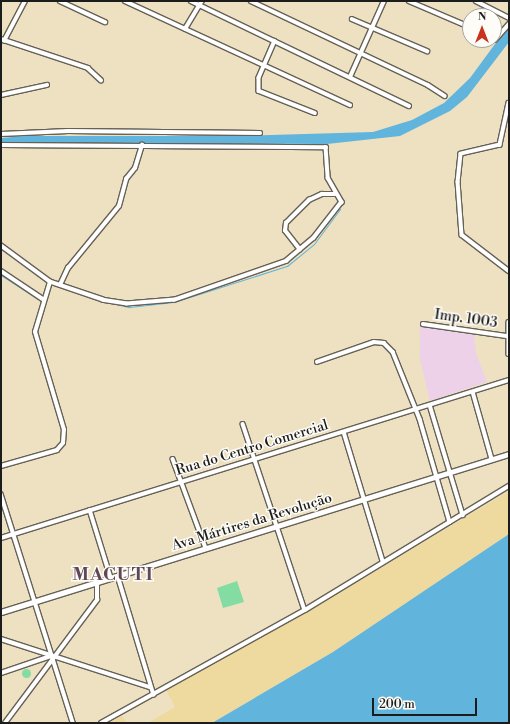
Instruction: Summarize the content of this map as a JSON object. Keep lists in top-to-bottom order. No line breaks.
{"streets":{"street":["Imp. 1003","Rua do Centro Comercial","Ava Mártires da Revolução"]},"districts":["MACUTI"],"scale_bar":"200 m","north":"top"}
